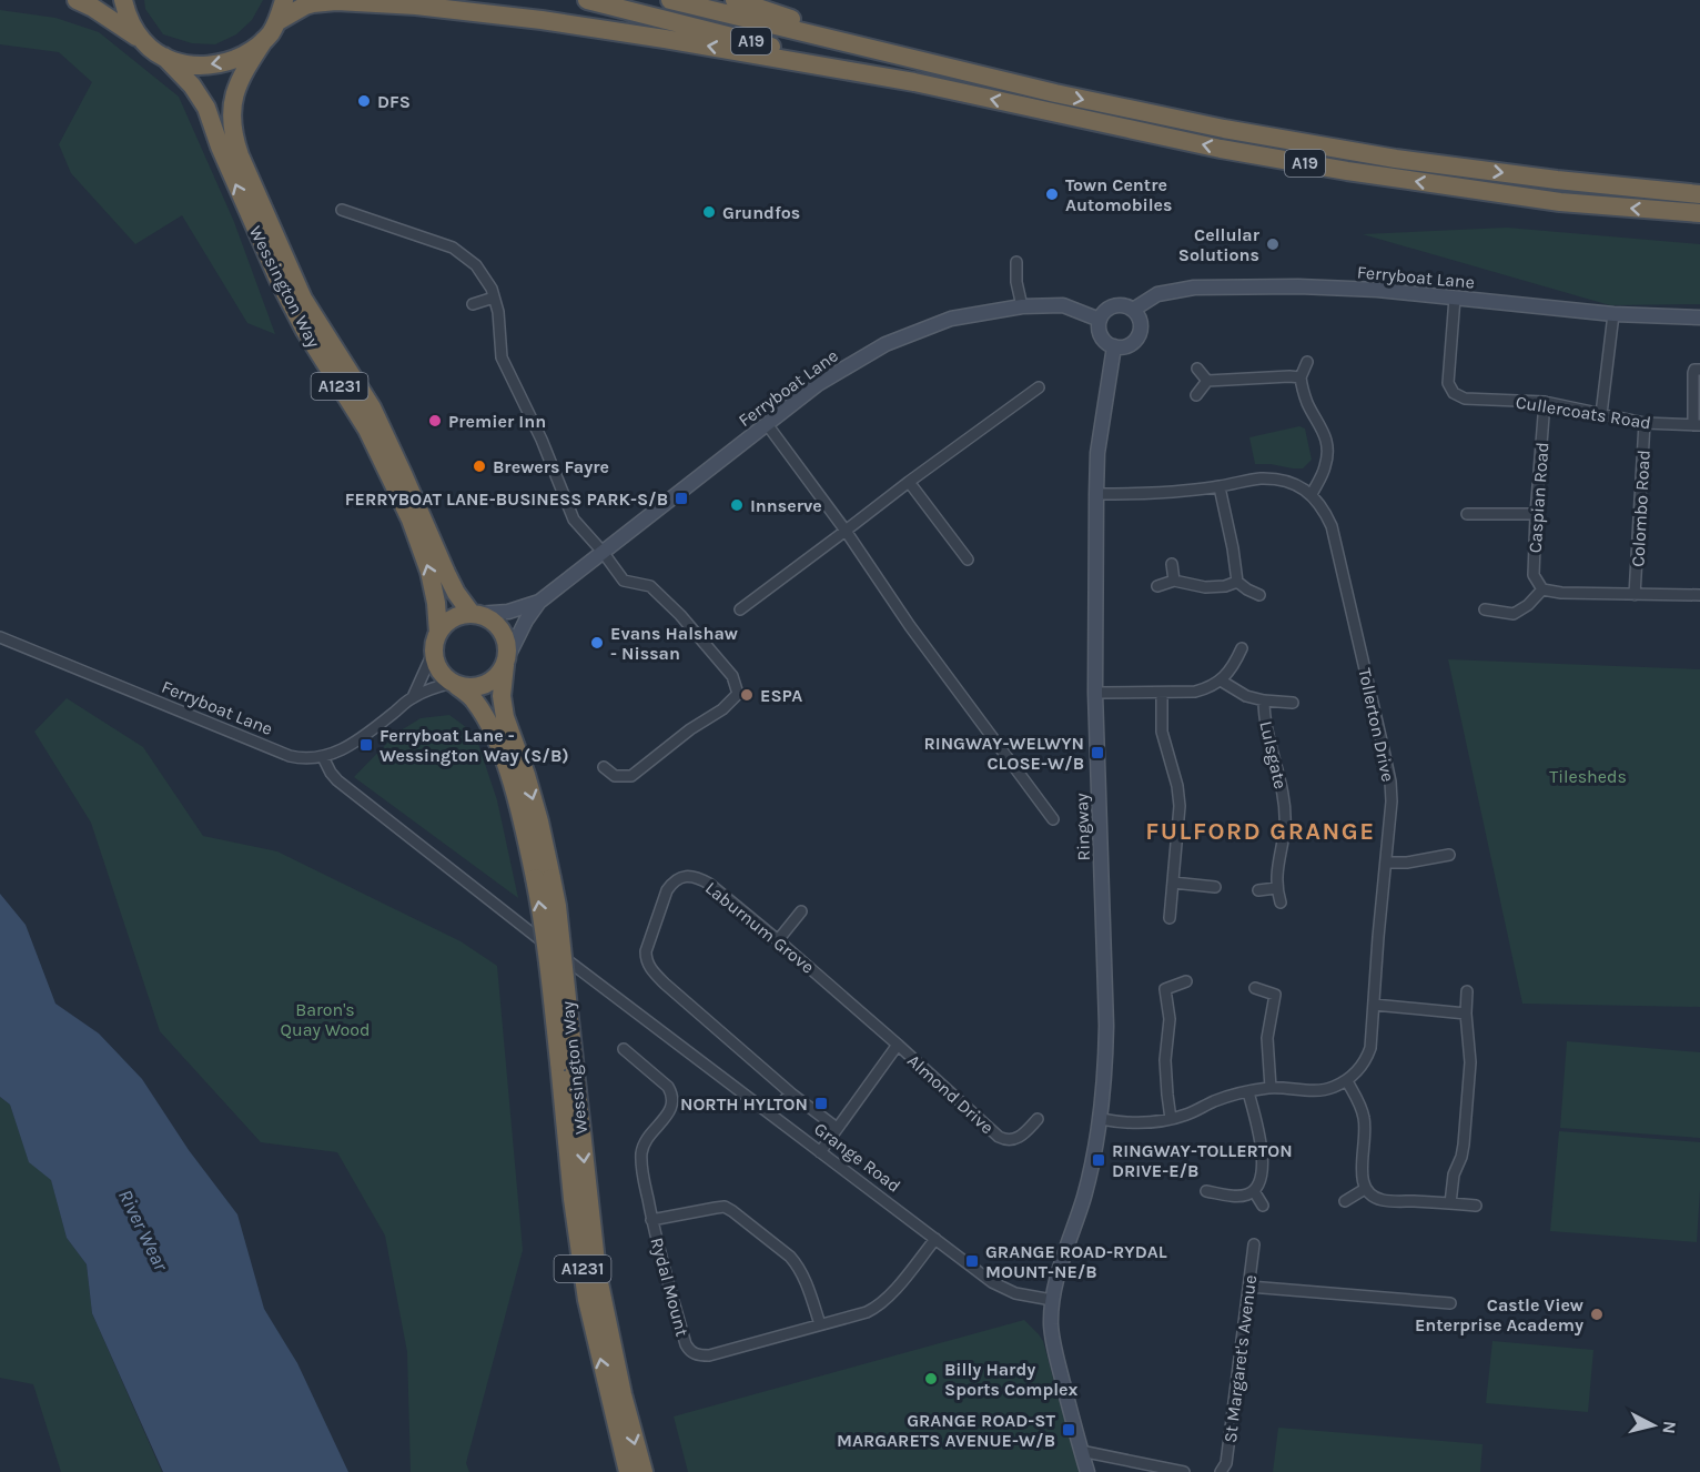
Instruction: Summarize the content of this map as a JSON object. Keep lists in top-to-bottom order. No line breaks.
{"streets":{"highway":["A19","Wessington Way","A1231"],"street":["Ferryboat Lane","Cullercoats Road","Caspian Road","Colombo Road","Tollerton Drive","Lulsgate","Ringway","Laburnum Grove","Almond Drive","Grange Road","Rydal Mount","St Margaret's Avenue"]},"crossings":[["A19","A1231"],["Ferryboat Lane","Wessington Way"],["Ferryboat Lane","Cullercoats Road"],["Ferryboat Lane","Ringway"],["Ferryboat Lane","Grange Road"],["Wessington Way","A1231"],["Cullercoats Road","Caspian Road"],["Cullercoats Road","Colombo Road"],["Ringway","Grange Road"],["Laburnum Grove","Almond Drive"],["Grange Road","Rydal Mount"]],"districts":["FULFORD GRANGE"],"water":["River Wear"],"parks":["Tilesheds","Baron's Quay Wood"],"places":{"other":["DFS","Town Centre Automobiles","Grundfos","Cellular Solutions","Premier Inn","Brewers Fayre","Innserve","Evans Halshaw - Nissan","ESPA","Castle View Enterprise Academy","Billy Hardy Sports Complex"],"transit":["FERRYBOAT LANE-BUSINESS PARK-S/B","Ferryboat Lane - Wessington Way (S/B)","RINGWAY-WELWYN CLOSE-W/B","NORTH HYLTON","RINGWAY-TOLLERTON DRIVE-E/B","GRANGE ROAD-RYDAL MOUNT-NE/B","GRANGE ROAD-ST MARGARETS AVENUE-W/B"]},"north":"right"}
